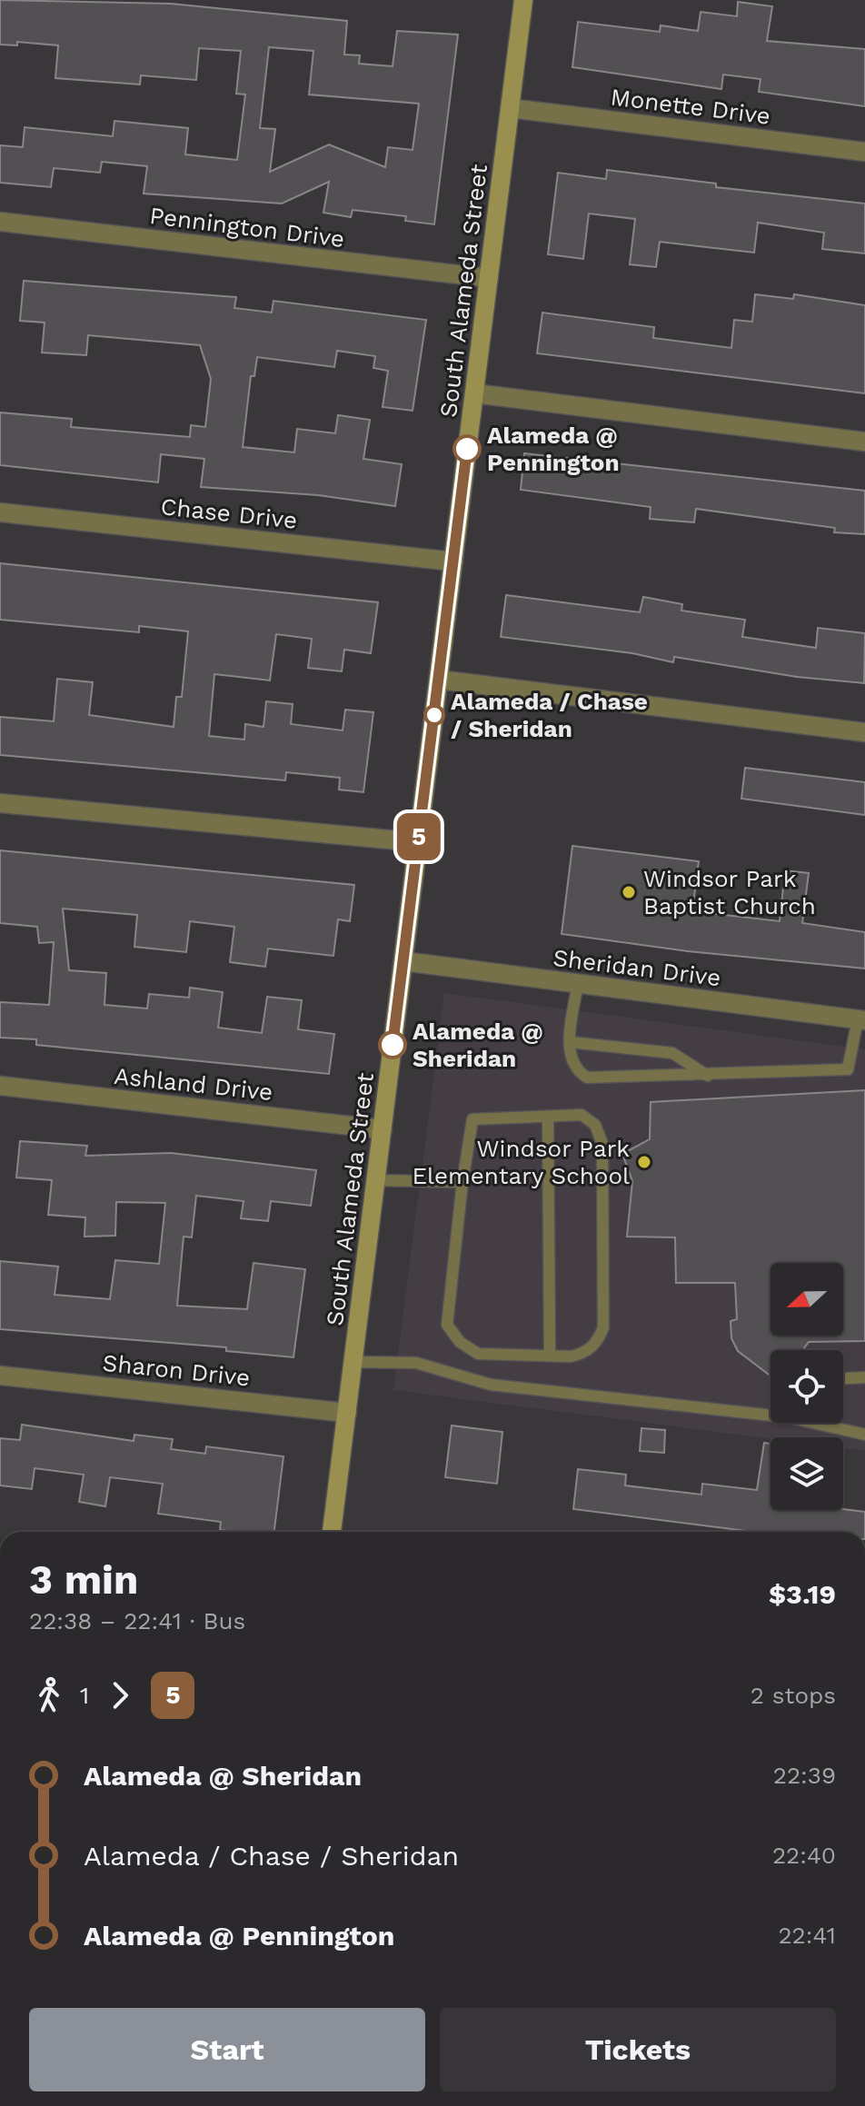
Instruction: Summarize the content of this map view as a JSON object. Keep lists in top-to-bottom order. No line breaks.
{"streets":{"main road":["South Alameda Street"],"street":["Monette Drive","Pennington Drive","Chase Drive","Sheridan Drive","Ashland Drive","Sharon Drive"]},"crossings":[["Monette Drive","South Alameda Street"],["Pennington Drive","South Alameda Street"],["South Alameda Street","Chase Drive"],["South Alameda Street","Sheridan Drive"],["South Alameda Street","Ashland Drive"],["South Alameda Street","Sharon Drive"]],"places":["Alameda @ Pennington","Alameda / Chase / Sheridan","Windsor Park Baptist Church","Alameda @ Sheridan","Windsor Park Elementary School"],"lines":["bus line 5"],"north":"left","page":{"on_map":"5","heading":["3 min","22:38 – 22:41 · Bus","$3.19"],"legs":["1","5","2 stops"],"list":[{"name":"Alameda @ Sheridan","value":"22:39"},{"name":"Alameda / Chase / Sheridan","value":"22:40"},{"name":"Alameda @ Pennington","value":"22:41"}],"buttons":["Start","Tickets"]}}
